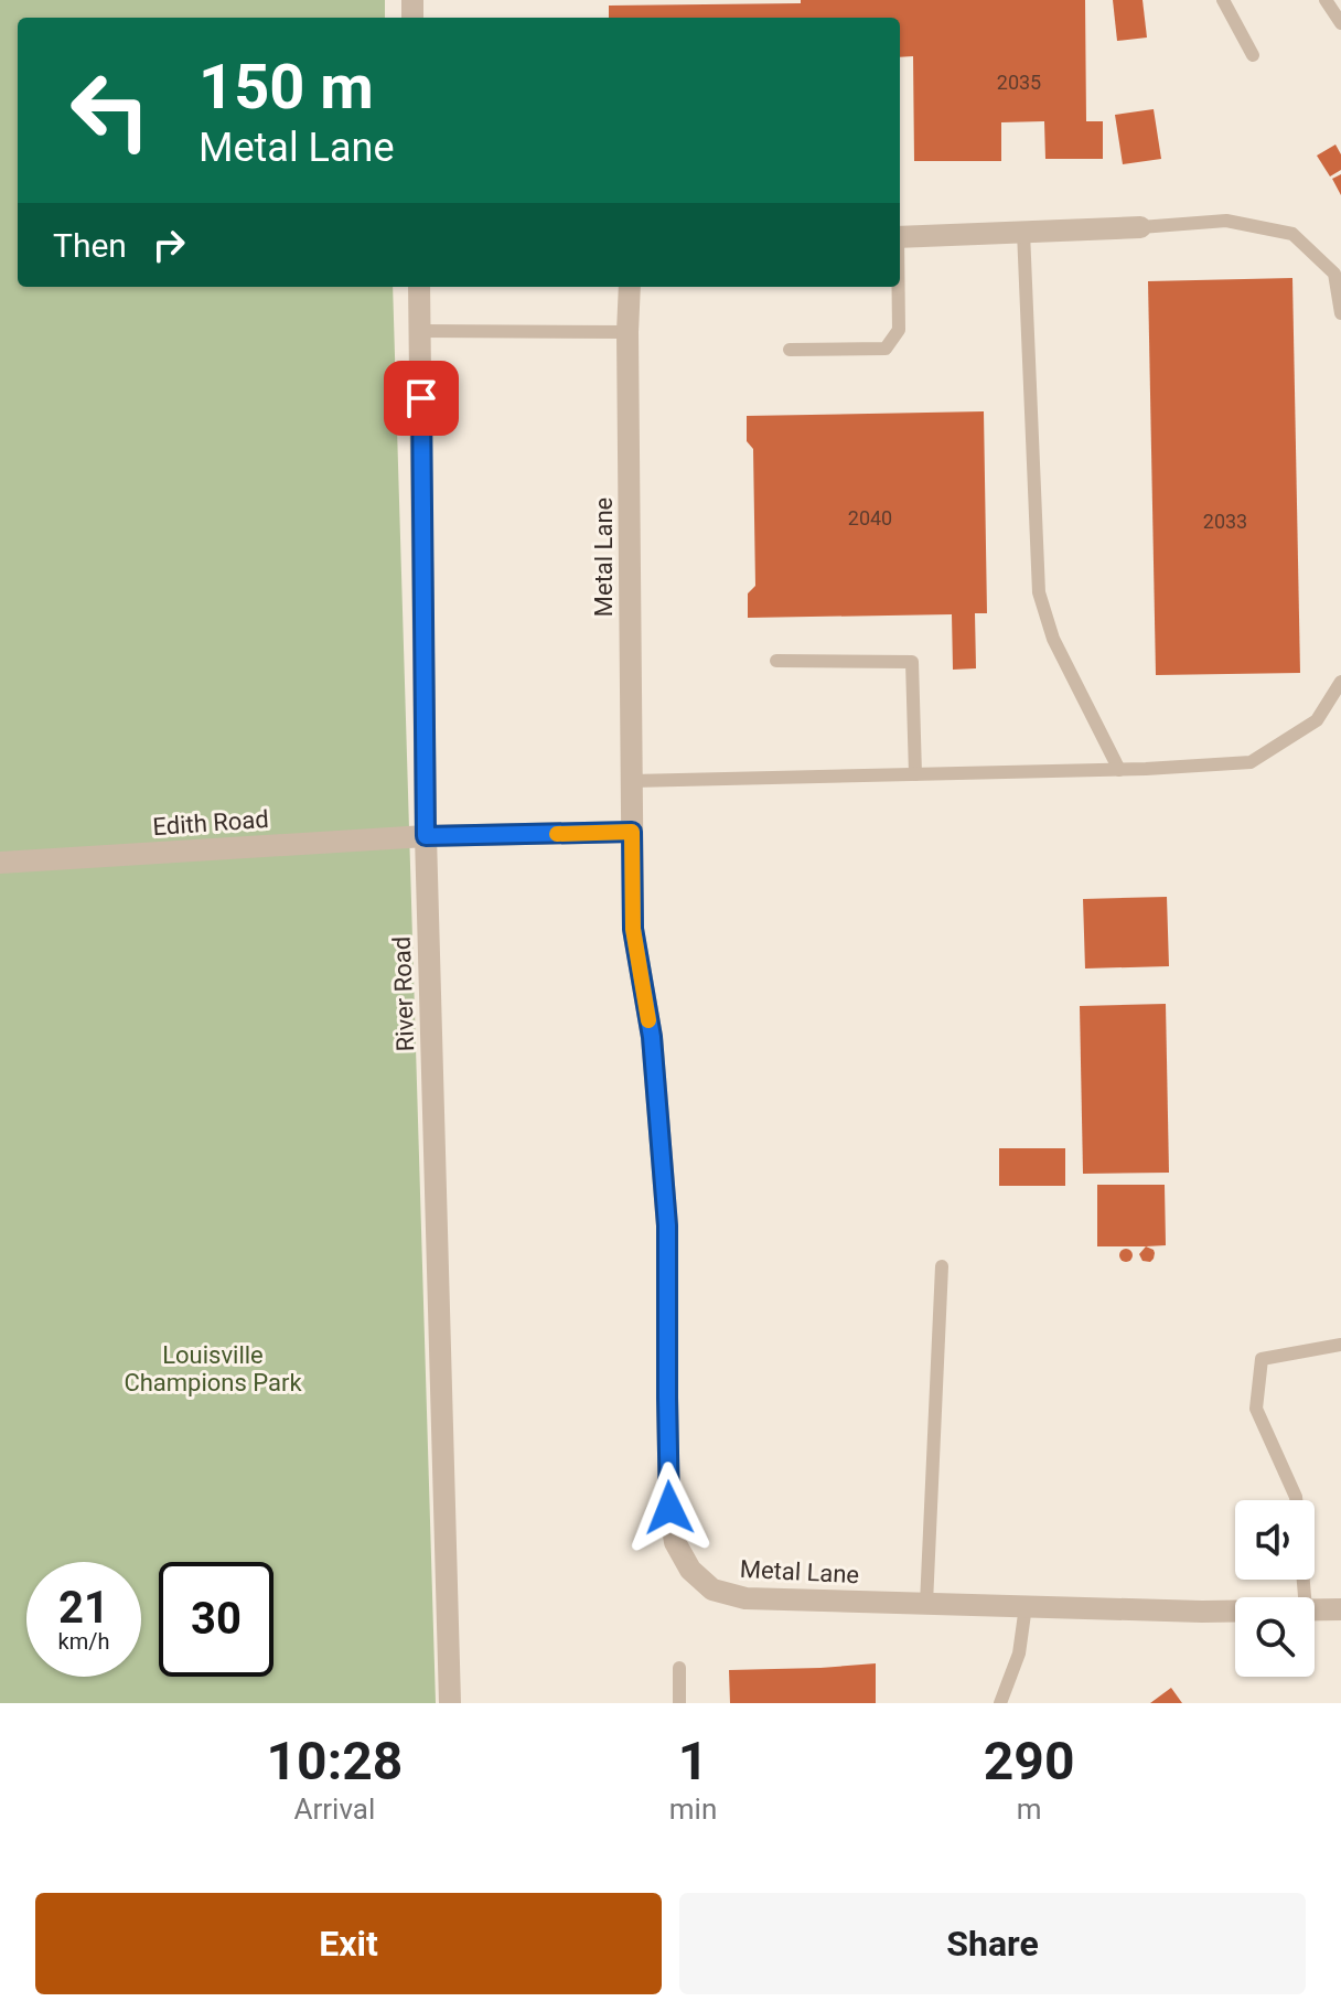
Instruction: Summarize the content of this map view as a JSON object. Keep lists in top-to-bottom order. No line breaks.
{"streets":{"street":["Metal Lane","Edith Road","River Road"]},"crossings":[["Edith Road","River Road"]],"parks":["Louisville Champions Park"],"house_numbers":["2035","2040","2033"],"page":{"turn":["150 m","Metal Lane"],"then":"Then","speed":"21 km/h","limit":"30","eta":["10:28","Arrival","1","min","290","m"],"buttons":["Exit","Share"]}}
